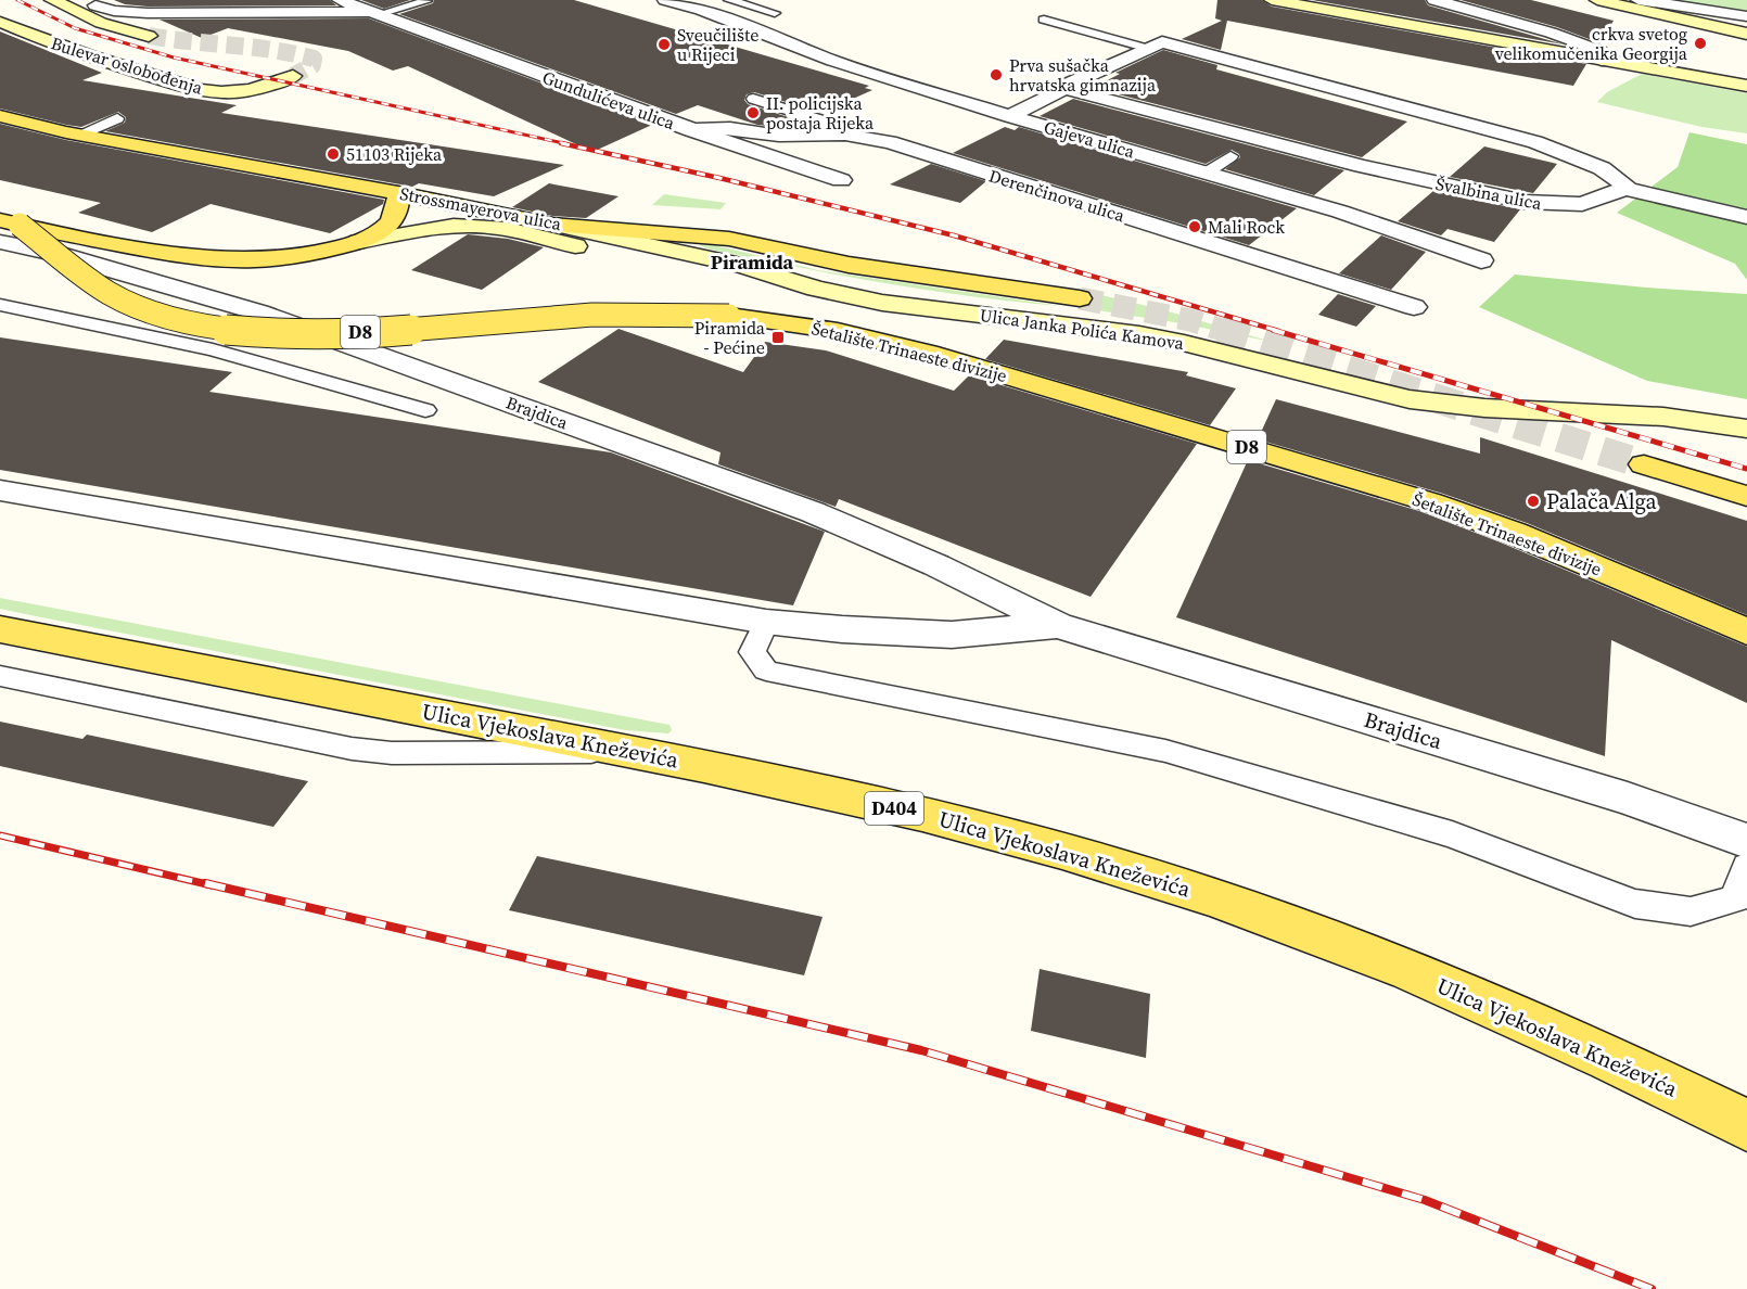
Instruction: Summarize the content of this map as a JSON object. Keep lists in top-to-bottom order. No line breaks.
{"streets":{"main road":["Strossmayerova ulica","D8","Šetalište Trinaeste divizije","Ulica Vjekoslava Kneževića","D404"],"street":["Bulevar oslobođenja","Gundulićeva ulica","Gajeva ulica","Švalbina ulica","Derenčinova ulica","Ulica Janka Polića Kamova","Brajdica"]},"crossings":[["Gundulićeva ulica","Derenčinova ulica"],["Strossmayerova ulica","Ulica Janka Polića Kamova"],["Šetalište Trinaeste divizije","Brajdica"]],"districts":["Piramida"],"places":{"other":["crkva svetog velikomučenika Georgija","Sveučilište u Rijeci","Prva sušačka hrvatska gimnazija","II. policijska postaja Rijeka","51103 Rijeka","Mali Rock","Palača Alga"],"transit":["Piramida - Pećine"]}}
